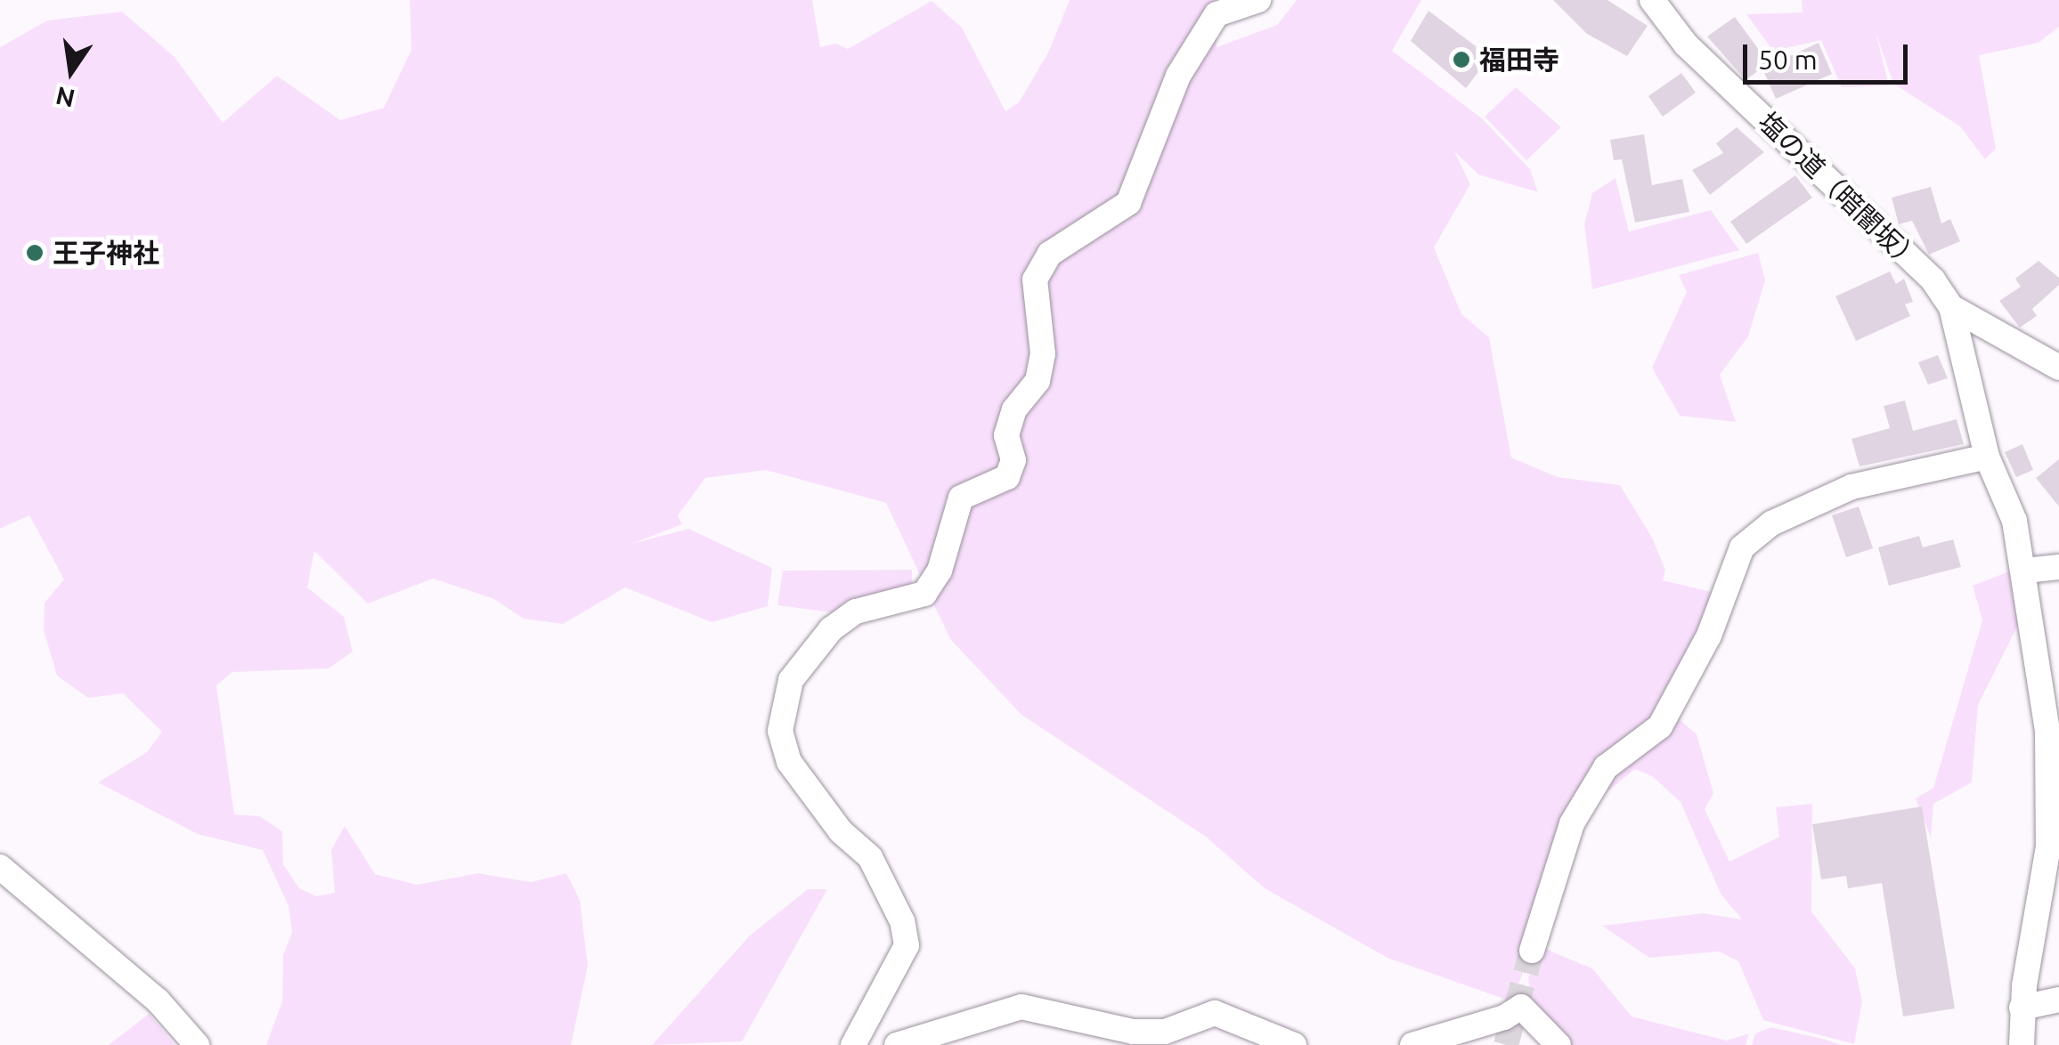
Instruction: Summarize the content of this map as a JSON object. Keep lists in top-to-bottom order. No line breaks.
{"streets":{"street":["塩の道（暗闇坂）"]},"places":["福田寺","王子神社"],"scale_bar":"50 m","north":"bottom"}
